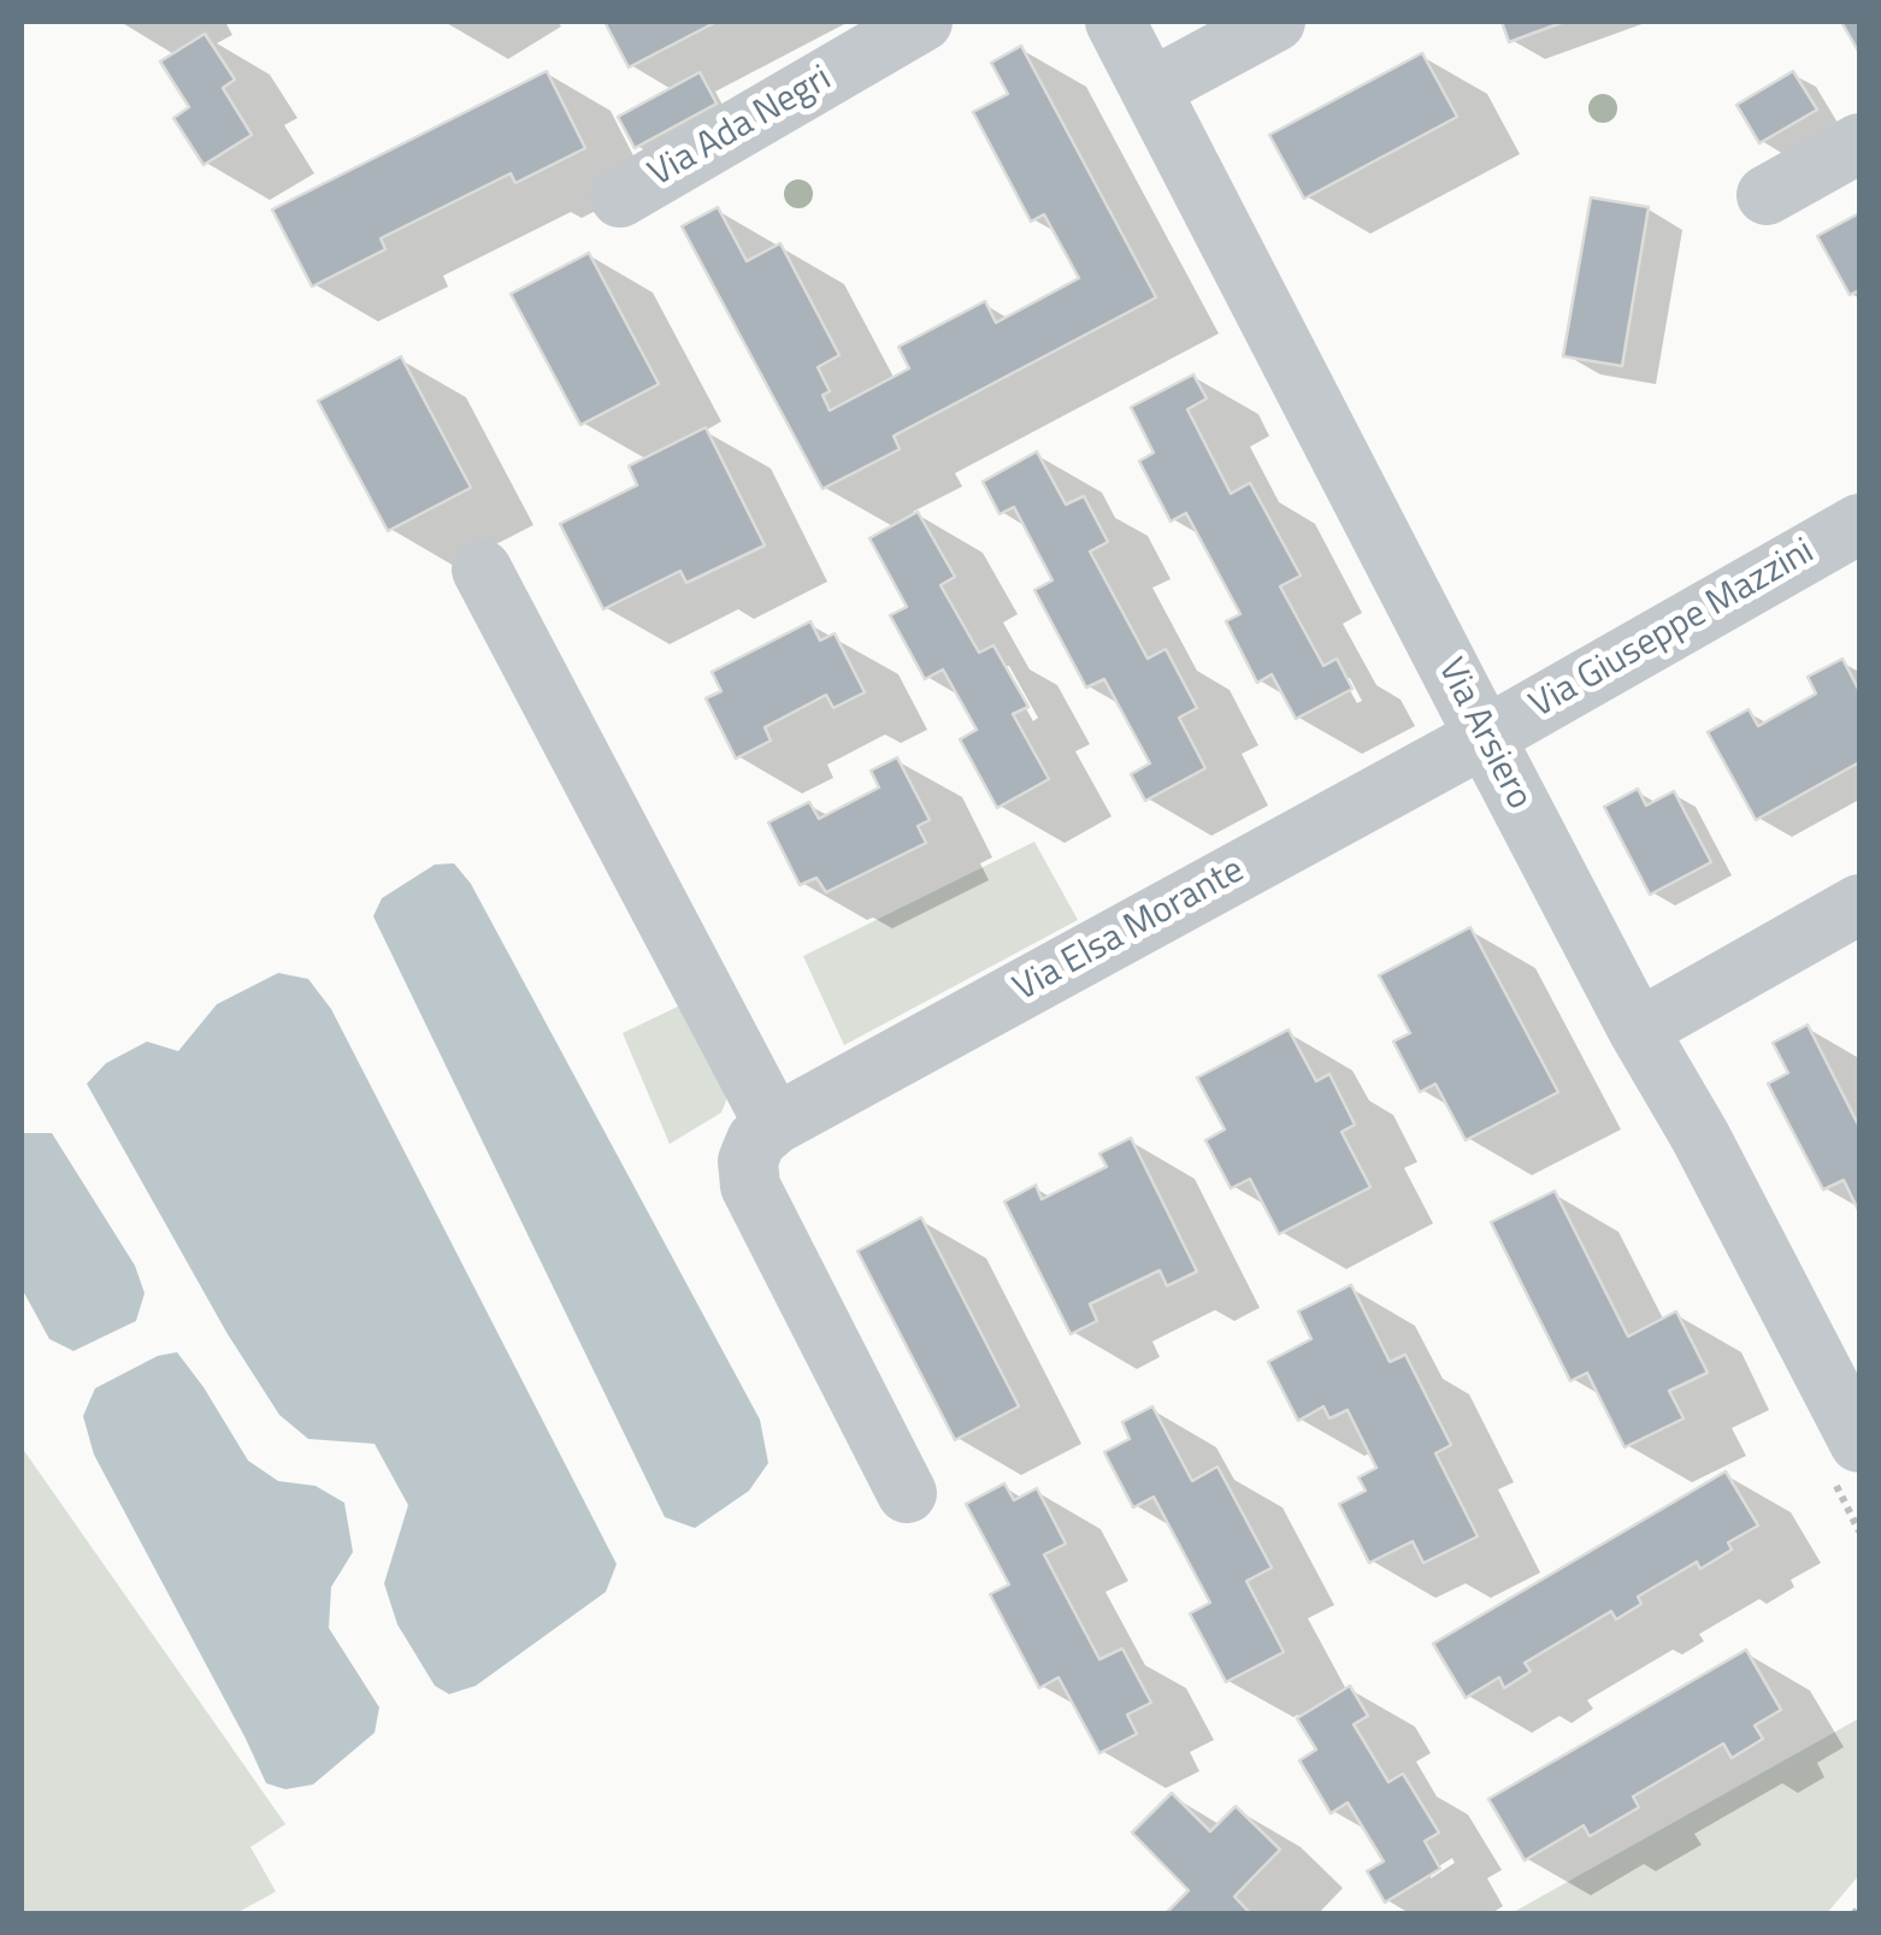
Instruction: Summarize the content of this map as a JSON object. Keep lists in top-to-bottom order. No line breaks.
{"streets":{"street":["Via Ada Negri","Via Giuseppe Mazzini","Via Arsiero","Via Elsa Morante"]},"crossings":[["Via Giuseppe Mazzini","Via Arsiero"],["Via Giuseppe Mazzini","Via Elsa Morante"],["Via Arsiero","Via Elsa Morante"]]}
